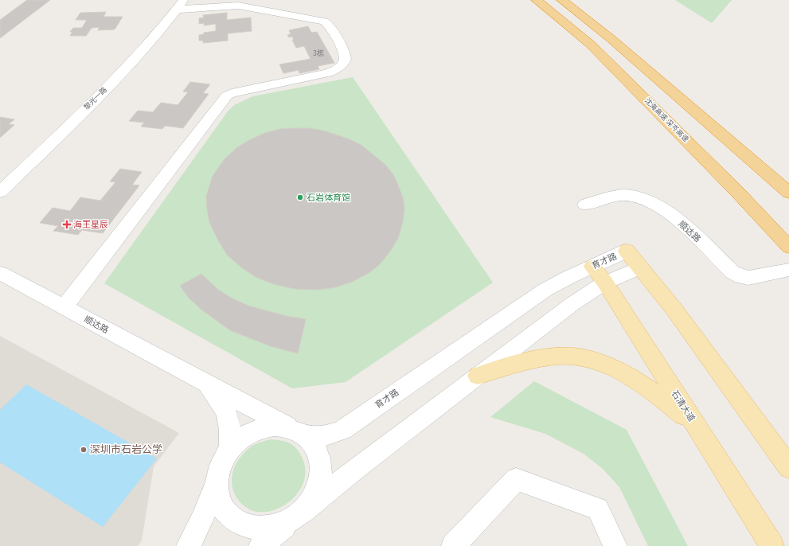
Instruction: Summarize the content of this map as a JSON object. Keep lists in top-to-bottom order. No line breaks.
{"streets":{"highway":["沈海高速 深岑高速"],"main road":["石清大道"],"street":["黎光一路","顺达路","育才路"]},"crossings":[["顺达路","育才路"],["育才路","石清大道"]],"places":{"other":["石岩体育馆","深圳市石岩公学"],"health":["海王星辰"]},"house_numbers":["3栋"]}
